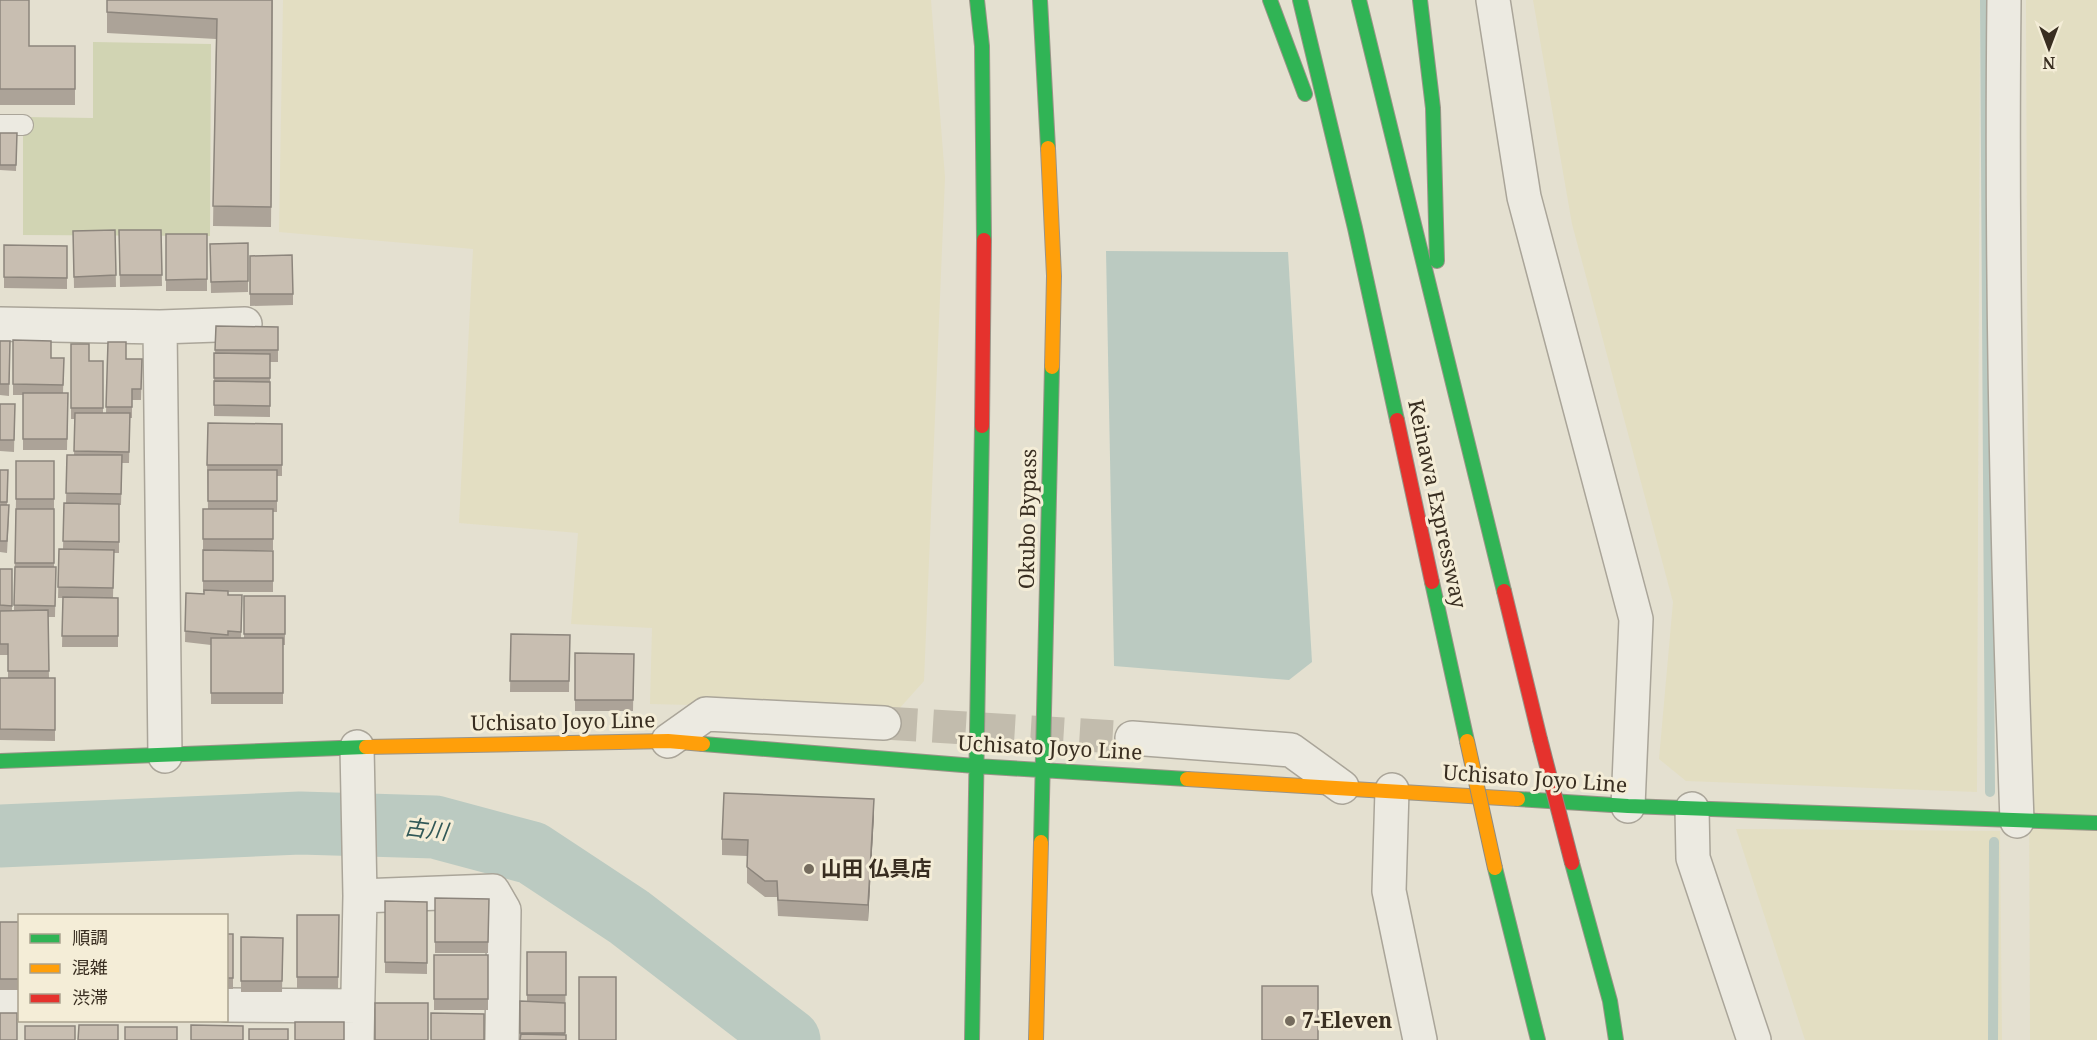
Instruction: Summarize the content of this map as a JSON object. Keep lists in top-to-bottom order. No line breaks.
{"streets":{"main road":["Keinawa Expressway","Okubo Bypass","Uchisato Joyo Line"]},"crossings":[["Okubo Bypass","Uchisato Joyo Line"]],"water":["古川"],"places":["山田 仏具店","7-Eleven"],"legend":["順調","混雑","渋滞"],"north":"bottom"}
